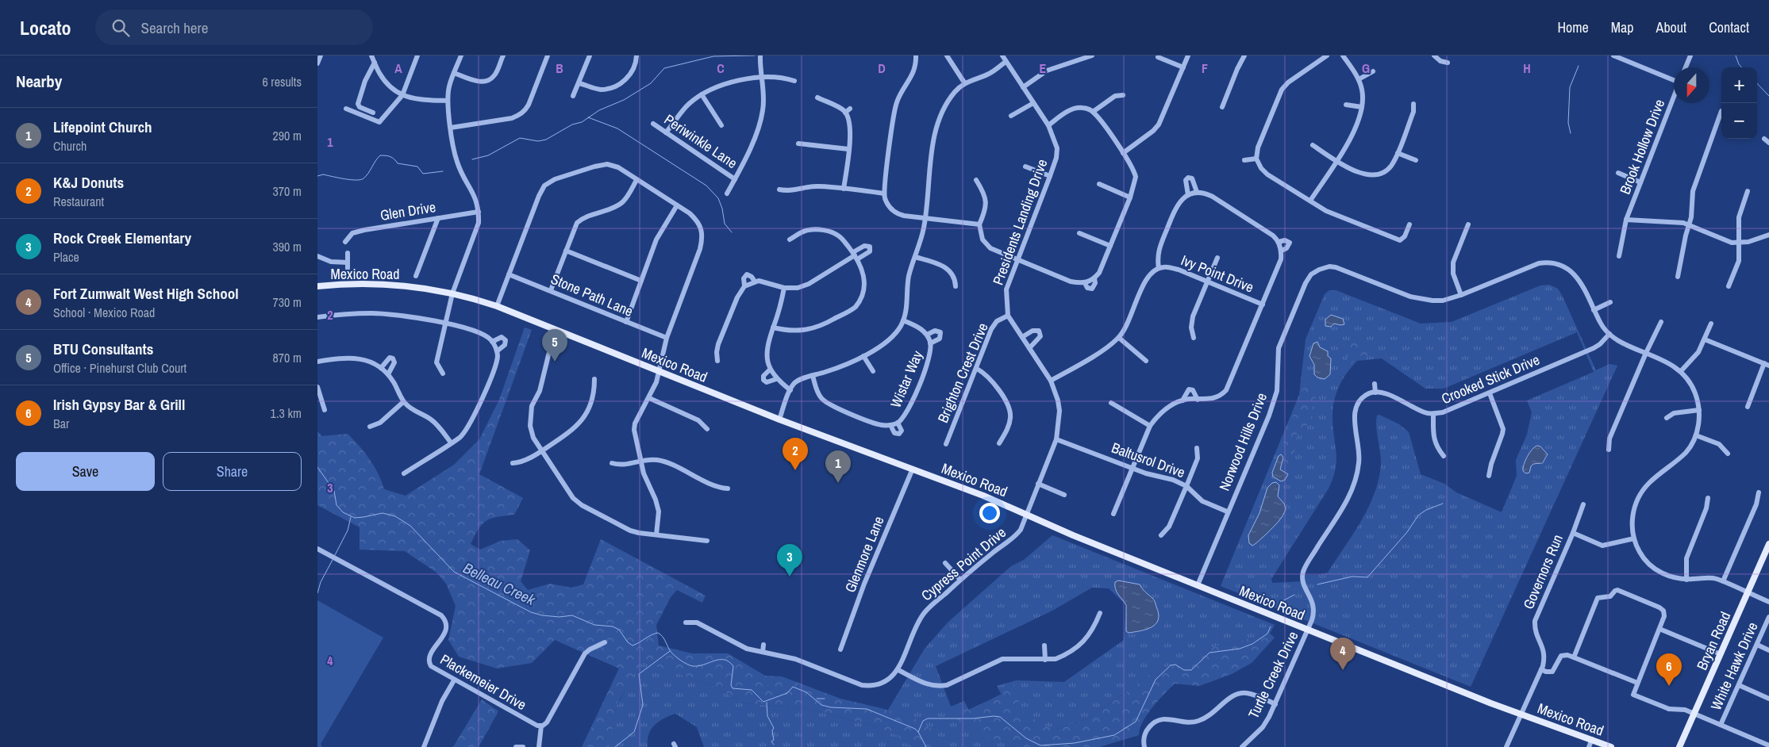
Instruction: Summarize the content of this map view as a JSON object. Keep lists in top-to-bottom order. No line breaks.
{"streets":{"main road":["Mexico Road","Bryan Road"],"street":["Periwinkle Lane","Brook Hollow Drive","Glen Drive","Presidents Landing Drive","Ivy Point Drive","Stone Path Lane","Brighton Crest Drive","Wistar Way","Crooked Stick Drive","Norwood Hills Drive","Baltusrol Drive","Glenmore Lane","Cypress Point Drive","Governors Run","White Hawk Drive","Turtle Creek Drive","Plackemeier Drive"]},"crossings":[["Presidents Landing Drive","Brighton Crest Drive"],["Mexico Road","Norwood Hills Drive"],["Mexico Road","Glenmore Lane"],["Mexico Road","Cypress Point Drive"],["Mexico Road","Governors Run"],["Mexico Road","Turtle Creek Drive"],["Crooked Stick Drive","Norwood Hills Drive"],["Norwood Hills Drive","Baltusrol Drive"],["Norwood Hills Drive","Bryan Road"]],"water":["Belleau Creek"],"north":"bottom","page":{"header":"Locato","search":"Search here","nav":["Home","Map","About","Contact"],"heading":["Nearby","6 results"],"map_buttons":["+","−"],"list":[{"mark":"1","name":"Lifepoint Church","note":"Church","value":"290 m"},{"mark":"2","name":"K&J Donuts","note":"Restaurant","value":"370 m"},{"mark":"3","name":"Rock Creek Elementary","note":"Place","value":"390 m"},{"mark":"4","name":"Fort Zumwalt West High School","note":"School · Mexico Road","value":"730 m"},{"mark":"5","name":"BTU Consultants","note":"Office · Pinehurst Club Court","value":"870 m"},{"mark":"6","name":"Irish Gypsy Bar & Grill","note":"Bar","value":"1.3 km"}],"pins":["5","2","1","3","4","6"],"buttons":["Save","Share"]},"grid":{"columns":["A","B","C","D","E","F","G","H"],"rows":["1","2","3","4"]}}
